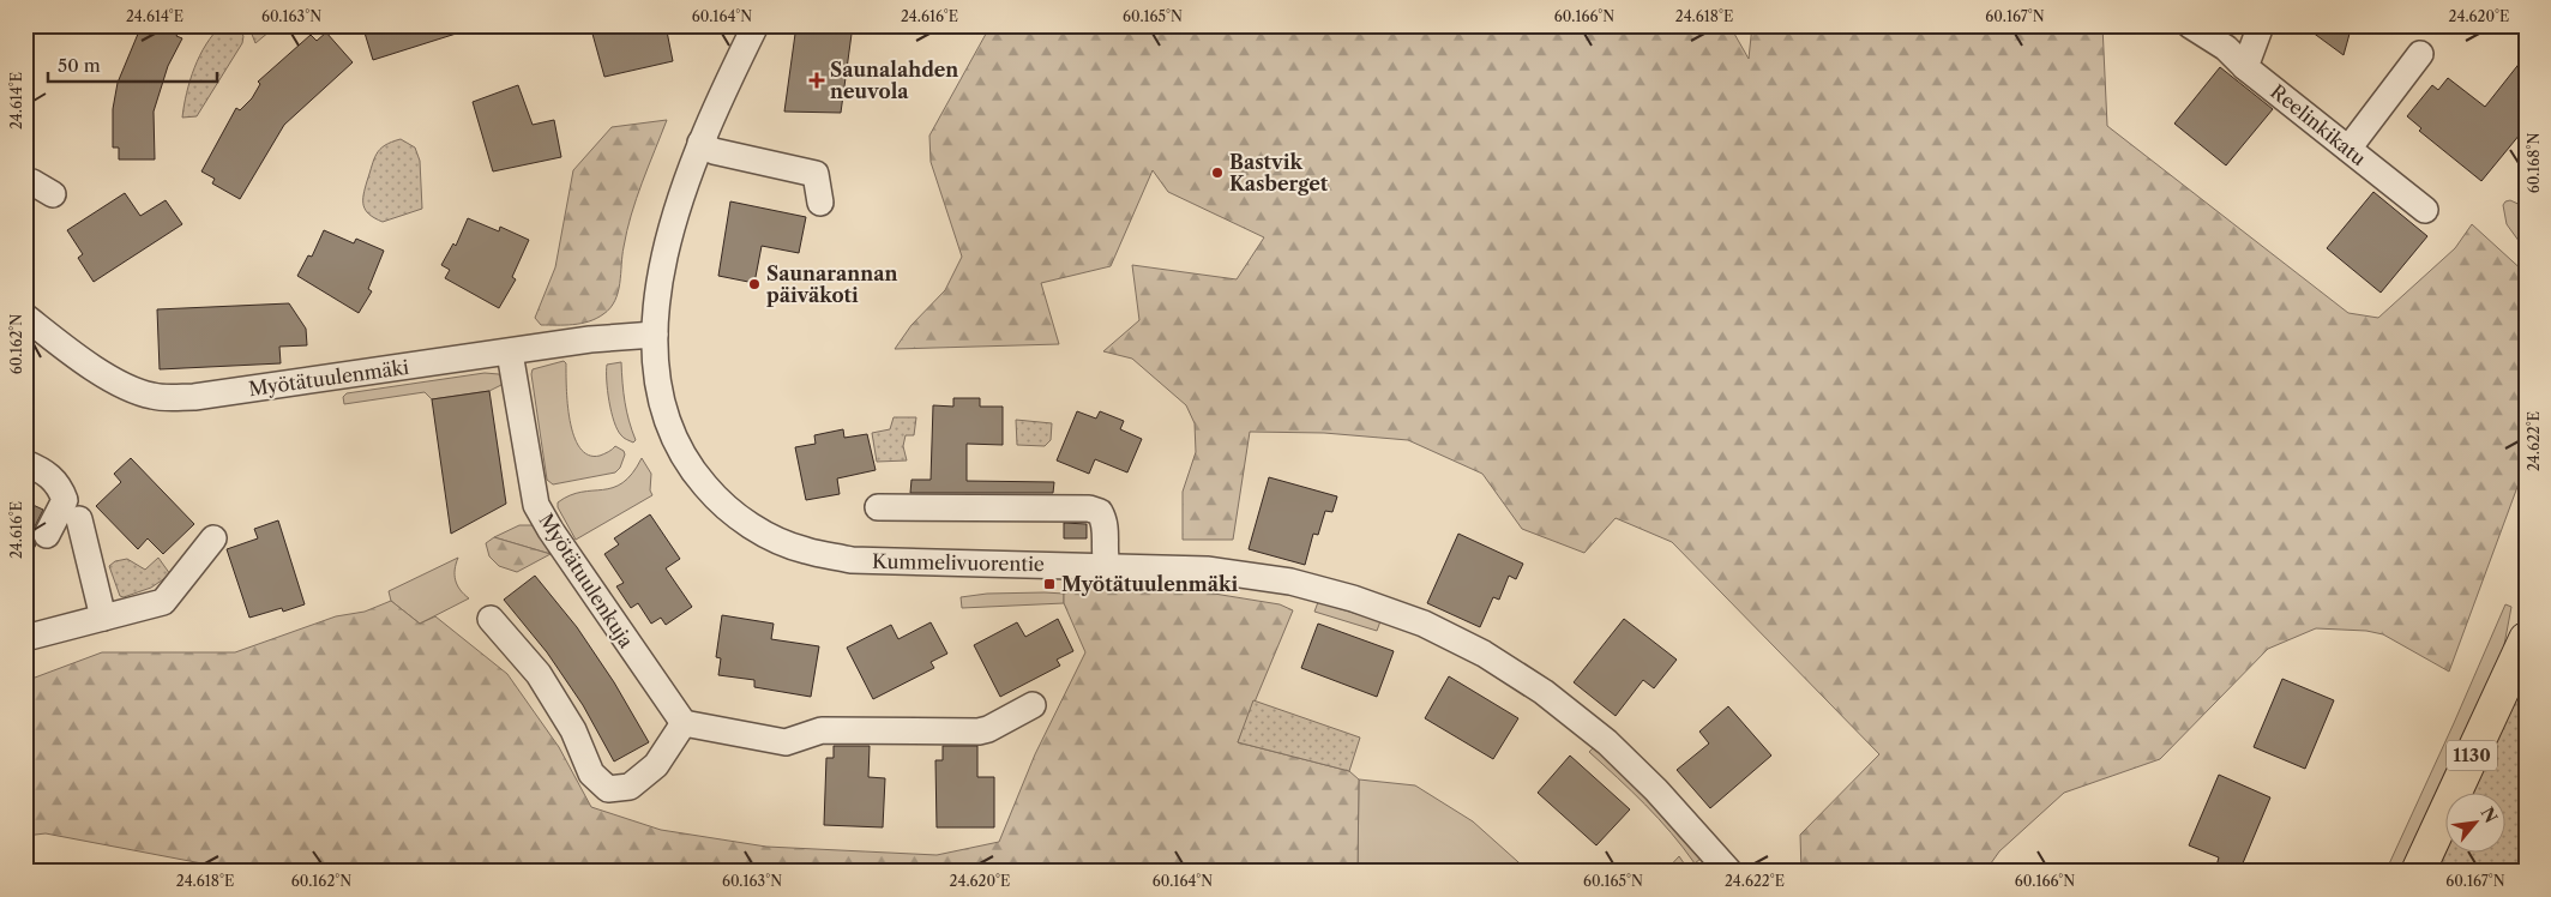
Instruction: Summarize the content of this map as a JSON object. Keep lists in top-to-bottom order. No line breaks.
{"streets":{"main road":["1130"],"street":["Reelinkikatu","Myötätuulenmäki","Kummelivuorentie","Myötätuulenkuja"]},"crossings":[["Myötätuulenmäki","Kummelivuorentie"],["Myötätuulenmäki","Myötätuulenkuja"]],"places":{"health":["Saunalahden neuvola"],"other":["Bastvik Kasberget","Saunarannan päiväkoti"],"transit":["Myötätuulenmäki"]},"scale_bar":"50 m","north":"top right","coordinates":["24.614°E","60.163°N","60.164°N","24.616°E","60.165°N","60.166°N","24.618°E","60.167°N","24.620°E","60.168°N","60.162°N","24.622°E"]}
